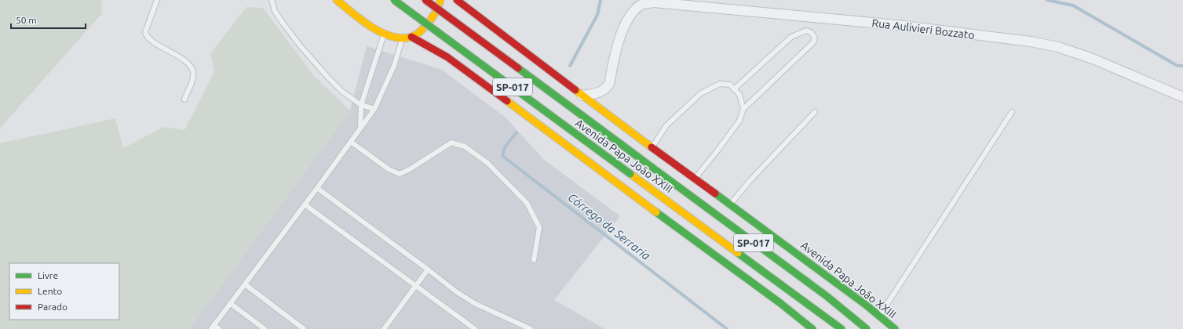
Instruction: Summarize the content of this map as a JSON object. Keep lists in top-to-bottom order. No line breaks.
{"streets":{"main road":["SP-017","Avenida Papa João XXIII"],"street":["Rua Aulivieri Bozzato"]},"crossings":[["Rua Aulivieri Bozzato","Avenida Papa João XXIII"]],"water":["Córrego da Serraria"],"legend":["Livre","Lento","Parado"],"scale_bar":"50 m"}
